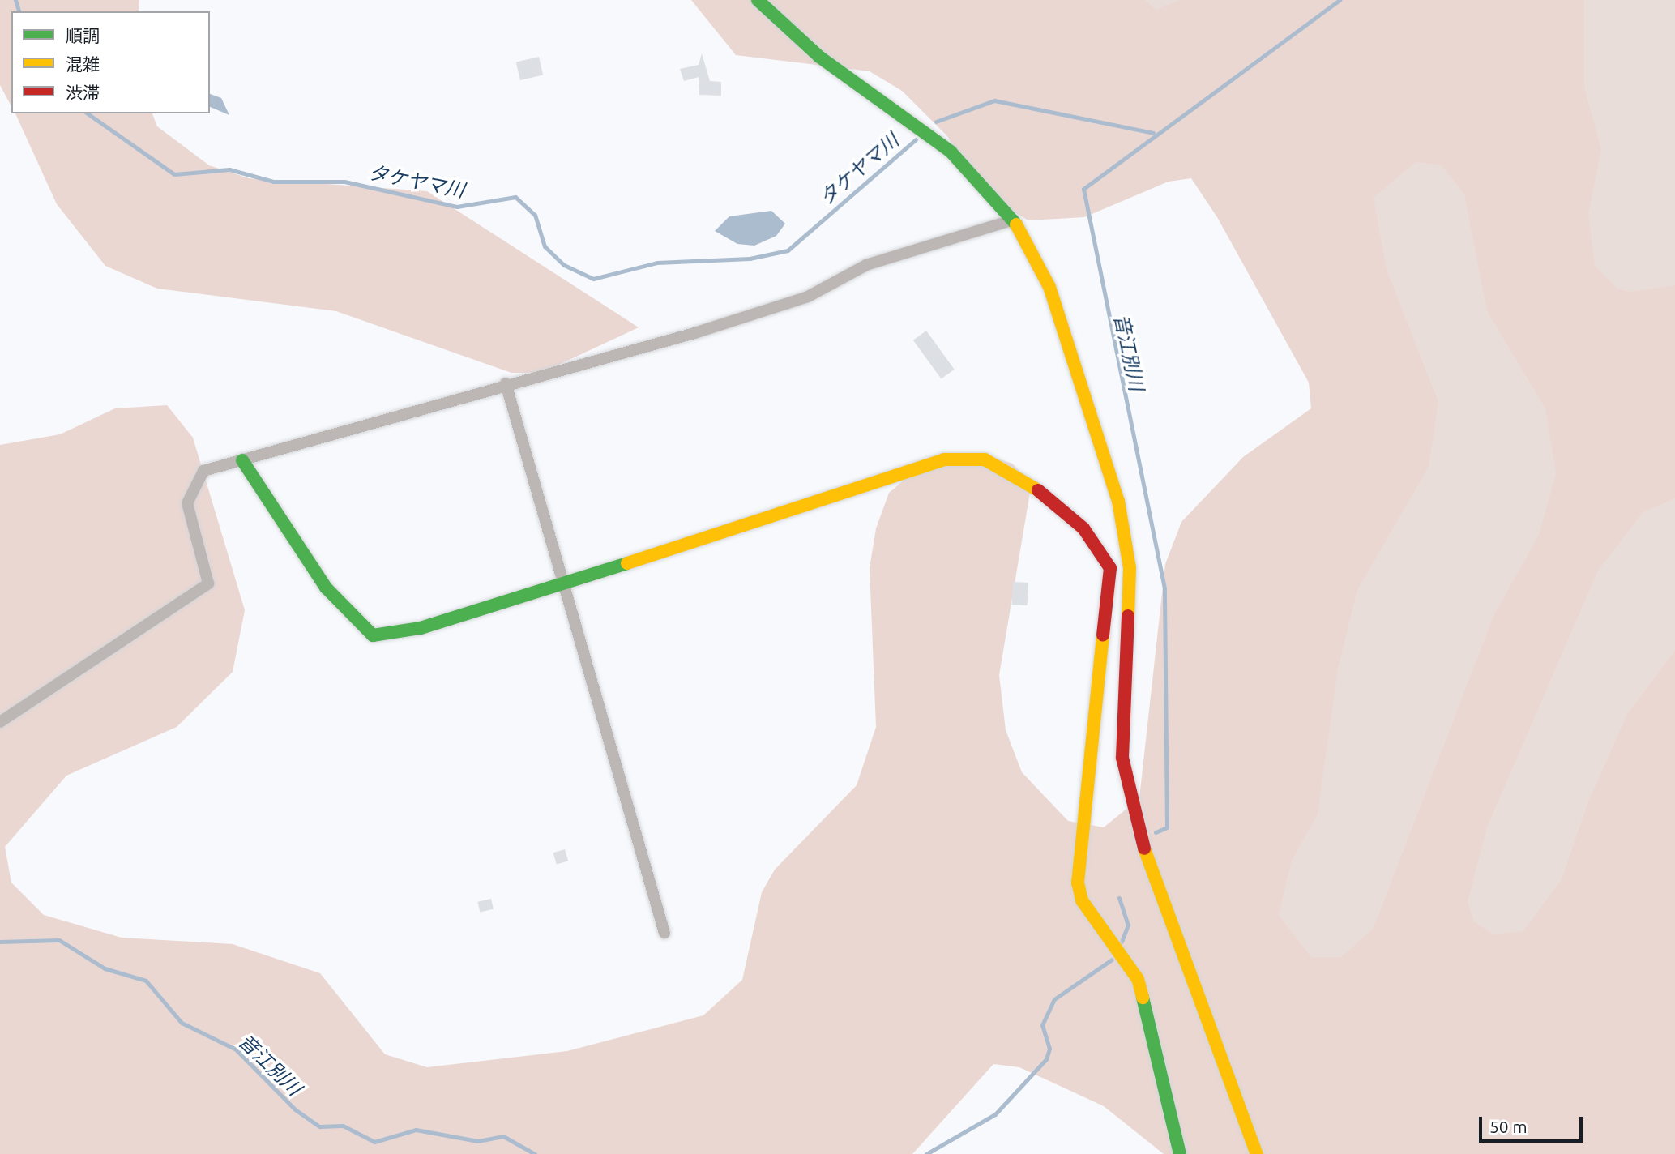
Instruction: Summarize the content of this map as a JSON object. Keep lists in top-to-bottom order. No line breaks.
{"water":["タケヤマ川","音江別川"],"legend":["順調","混雑","渋滞"],"scale_bar":"50 m"}
